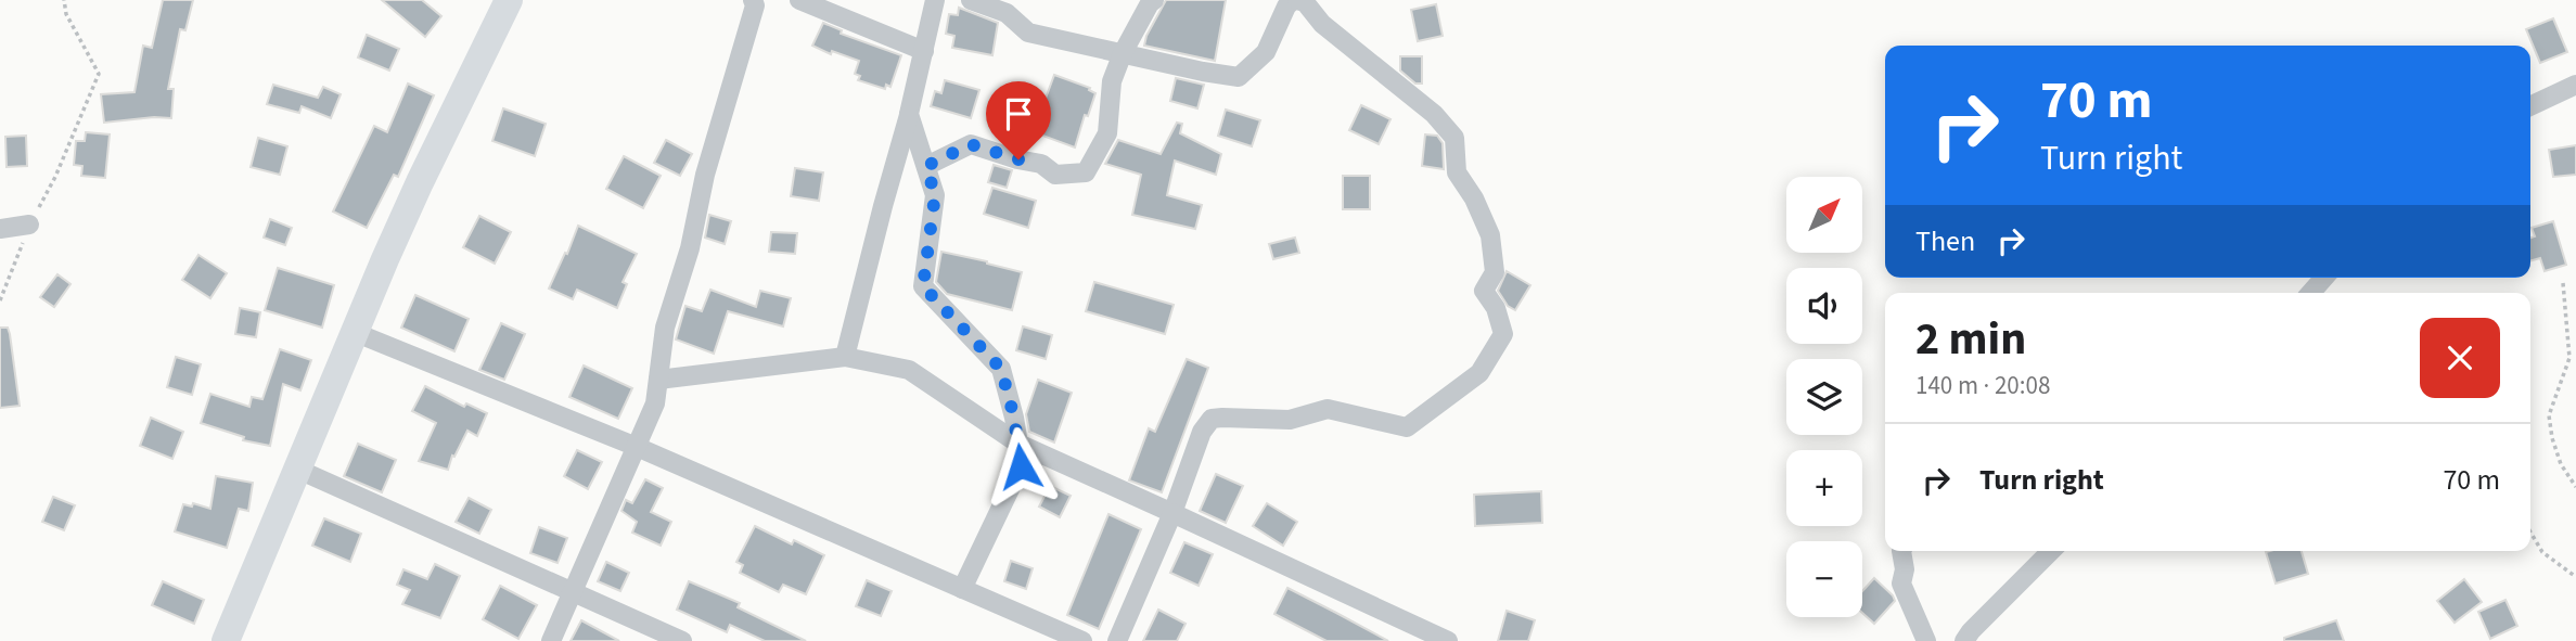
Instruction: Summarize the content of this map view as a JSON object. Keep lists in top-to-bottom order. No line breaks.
{"north":"top right","page":{"turn":["70 m","Turn right"],"map_buttons":["+","−"],"then":"Then","heading":["2 min","140 m · 20:08"],"list":[{"name":"Turn right","value":"70 m"}]}}
